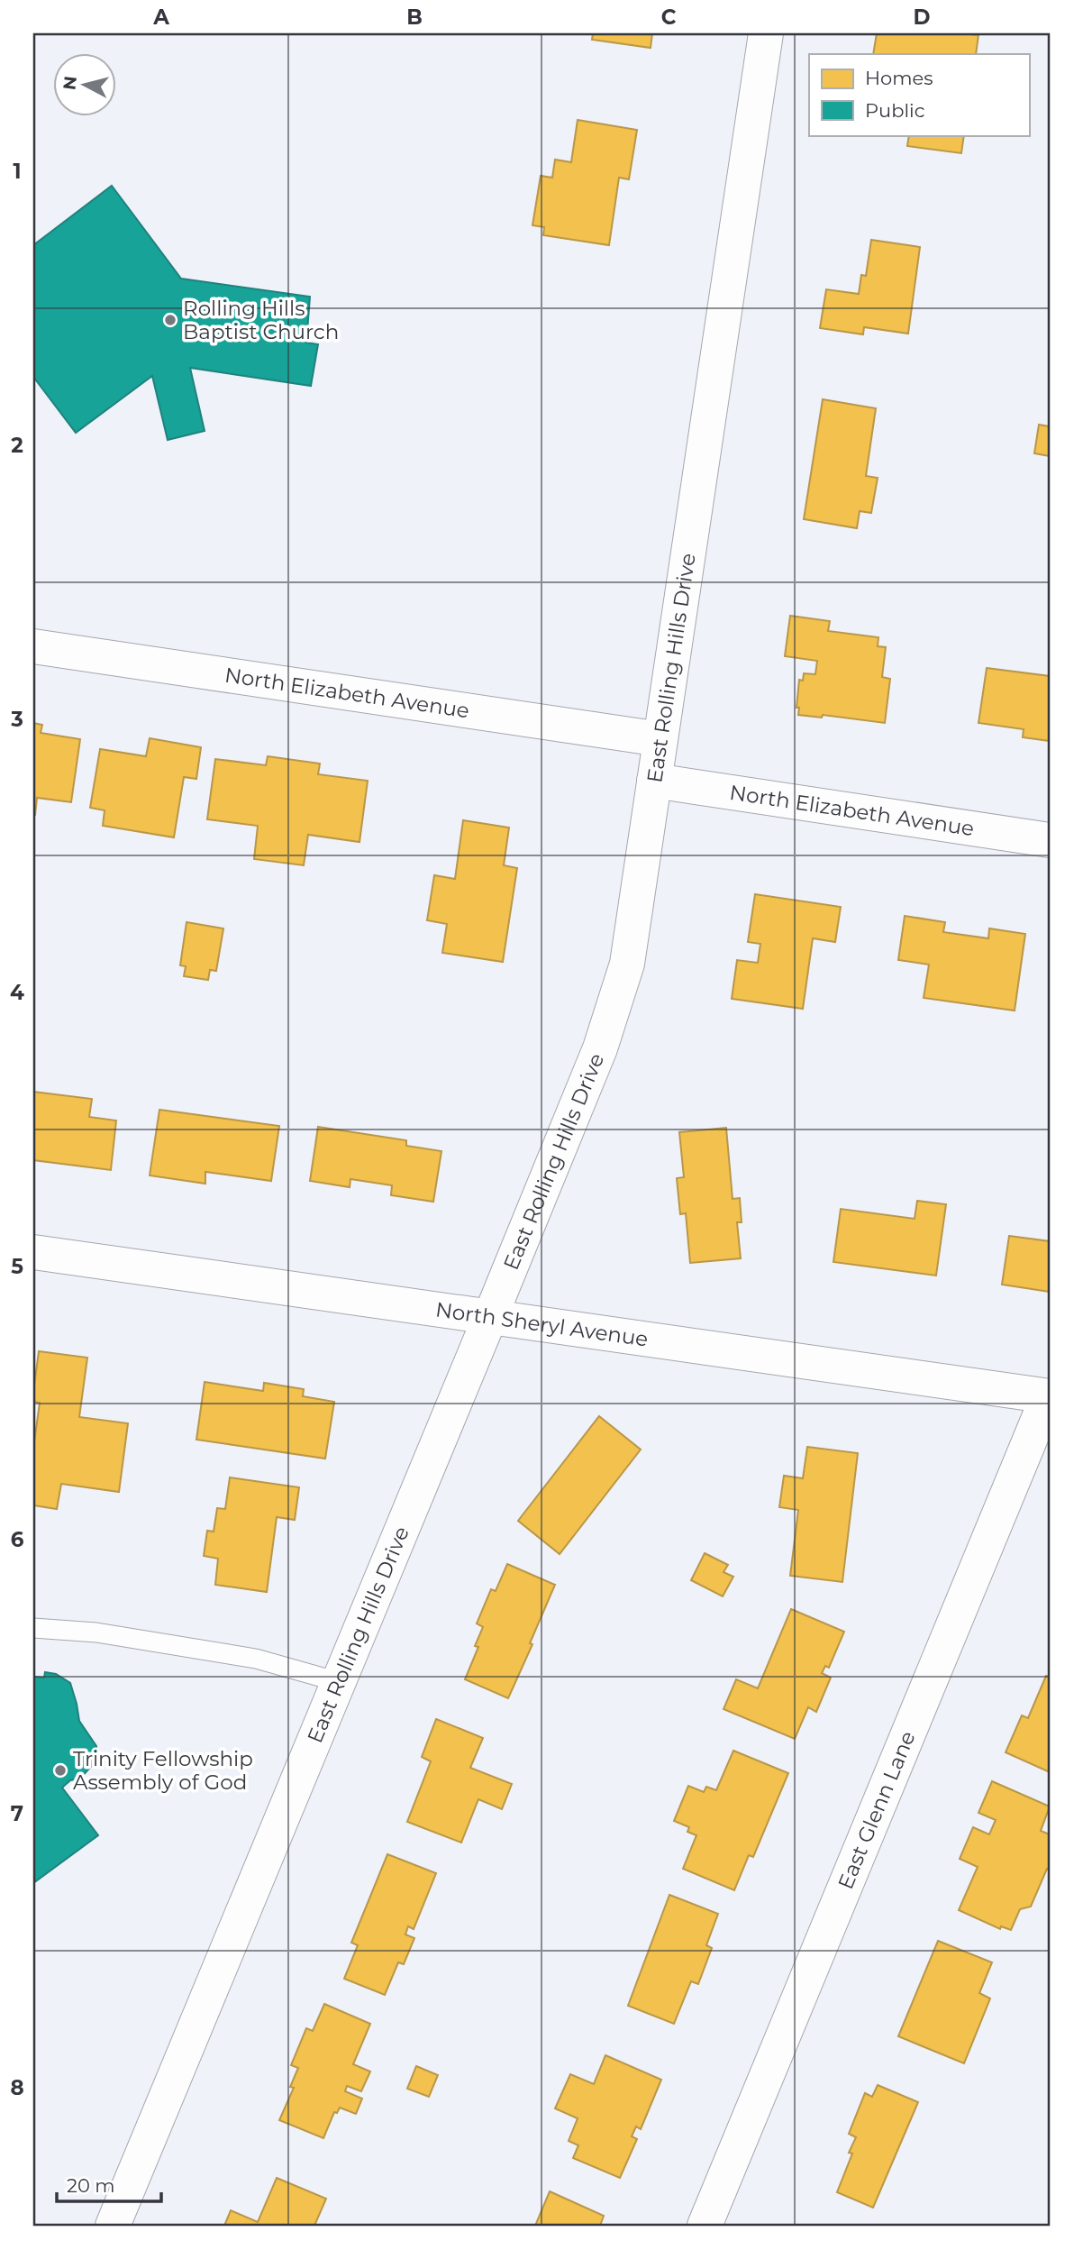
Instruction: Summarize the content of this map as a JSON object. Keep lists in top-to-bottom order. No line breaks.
{"streets":{"street":["East Rolling Hills Drive","North Elizabeth Avenue","North Sheryl Avenue","East Glenn Lane"]},"crossings":[["East Rolling Hills Drive","North Elizabeth Avenue"],["East Rolling Hills Drive","North Sheryl Avenue"],["North Sheryl Avenue","East Glenn Lane"]],"places":["Rolling Hills Baptist Church","Trinity Fellowship Assembly of God"],"legend":["Homes","Public"],"scale_bar":"20 m","north":"left","grid":{"columns":["A","B","C","D"],"rows":["1","2","3","4","5","6","7","8"]}}
